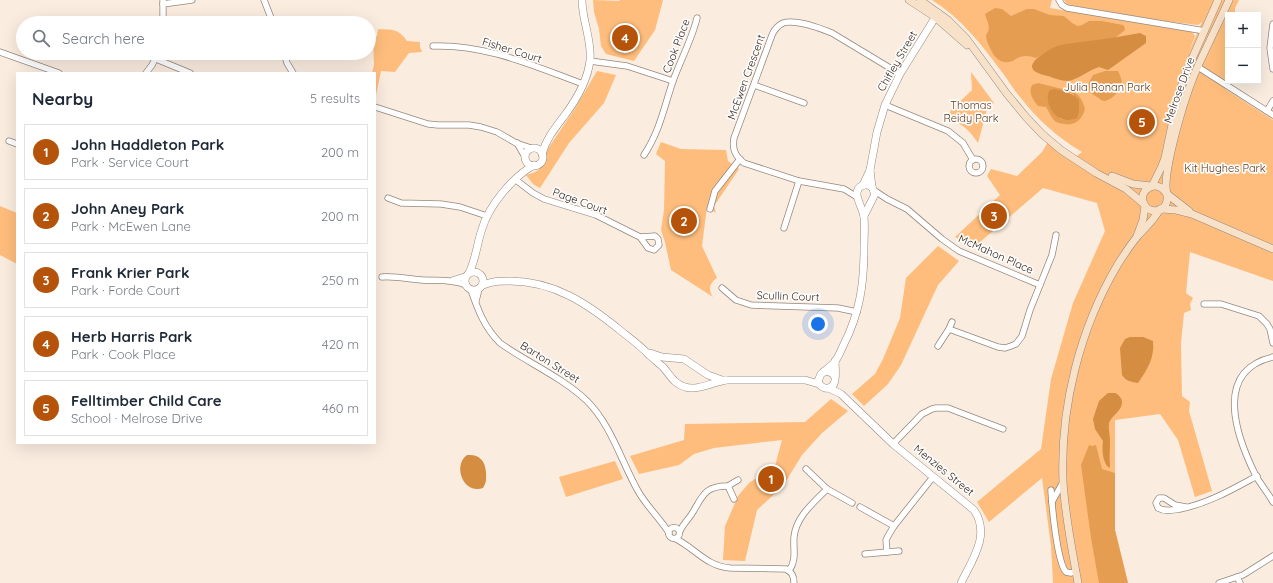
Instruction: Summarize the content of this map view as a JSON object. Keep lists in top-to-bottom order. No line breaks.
{"streets":{"main road":["Melrose Drive"],"street":["Cook Place","Fisher Court","Chifley Street","McEwen Crescent","Page Court","McMahon Place","Scullin Court","Barton Street","Menzies Street"]},"crossings":[["Chifley Street","McEwen Crescent"],["Chifley Street","McMahon Place"]],"parks":["Julia Ronan Park","Thomas Reidy Park","Kit Hughes Park"],"page":{"map_buttons":["+","−"],"search":"Search here","pins":["4","5","3","2","1"],"heading":["Nearby","5 results"],"list":[{"mark":"1","name":"John Haddleton Park","note":"Park · Service Court","value":"200 m"},{"mark":"2","name":"John Aney Park","note":"Park · McEwen Lane","value":"200 m"},{"mark":"3","name":"Frank Krier Park","note":"Park · Forde Court","value":"250 m"},{"mark":"4","name":"Herb Harris Park","note":"Park · Cook Place","value":"420 m"},{"mark":"5","name":"Felltimber Child Care","note":"School · Melrose Drive","value":"460 m"}]}}
